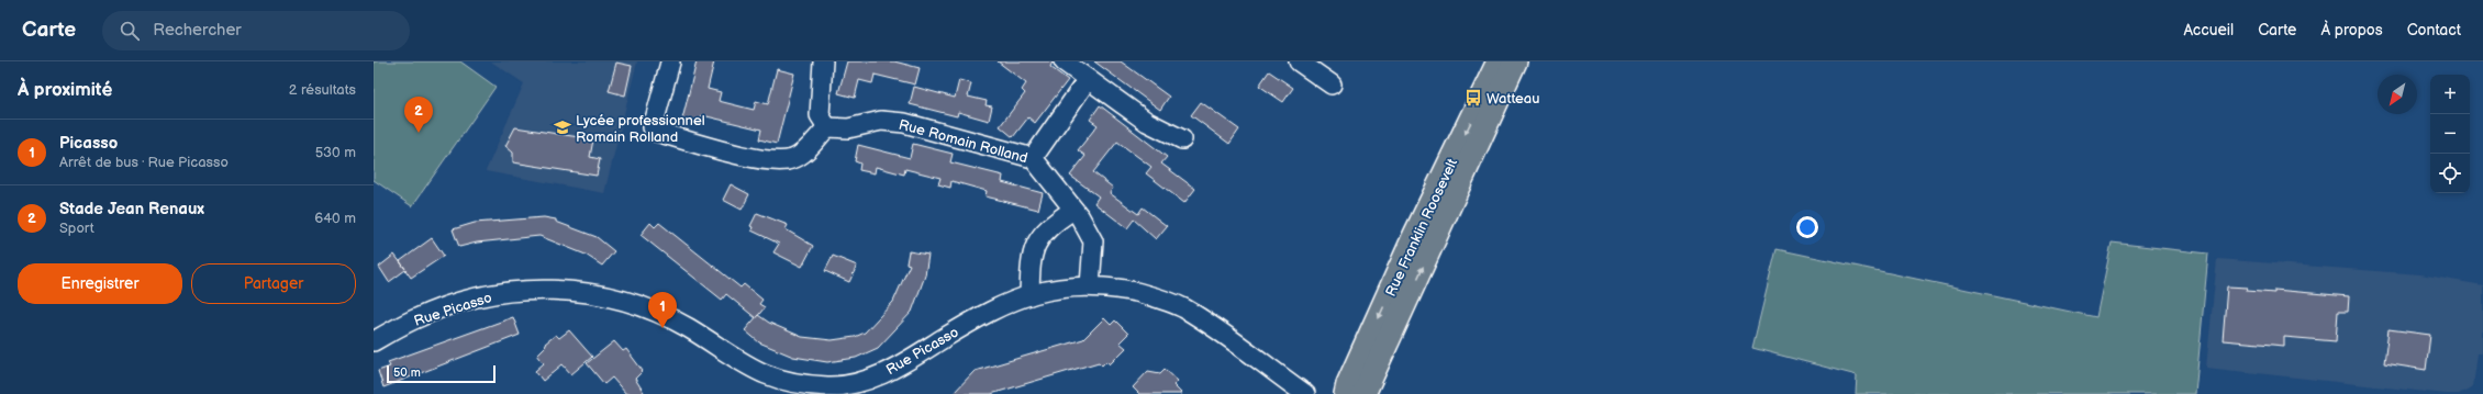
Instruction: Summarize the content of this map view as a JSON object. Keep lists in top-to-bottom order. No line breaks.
{"streets":{"main road":["Rue Franklin Roosevelt"],"street":["Rue Romain Rolland","Rue Picasso"]},"crossings":[["Rue Romain Rolland","Rue Picasso"]],"places":{"bus stop":["Watteau"],"school or university":["Lycée professionnel Romain Rolland"]},"scale_bar":"50 m","north":"bottom left","page":{"header":"Carte","search":"Rechercher","nav":["Accueil","Carte","À propos","Contact"],"heading":["À proximité","2 résultats"],"map_buttons":["+","−"],"pins":["2","1"],"list":[{"mark":"1","name":"Picasso","note":"Arrêt de bus · Rue Picasso","value":"530 m"},{"mark":"2","name":"Stade Jean Renaux","note":"Sport","value":"640 m"}],"buttons":["Enregistrer","Partager"],"scale":"50 m"}}
